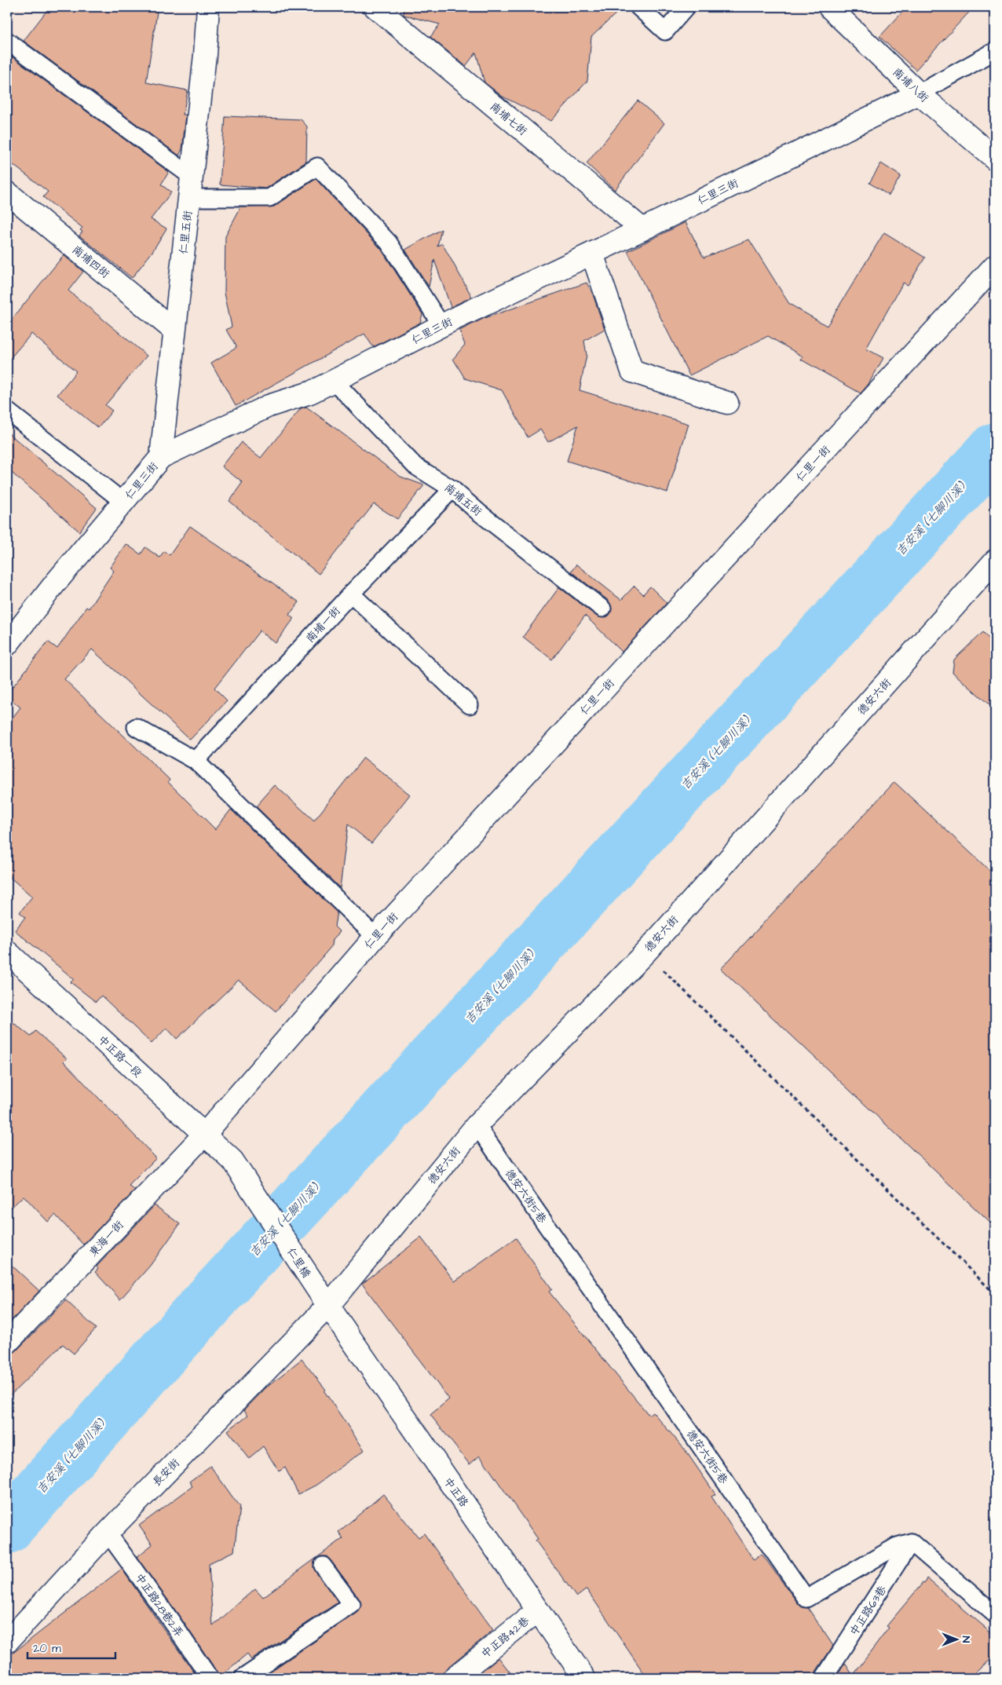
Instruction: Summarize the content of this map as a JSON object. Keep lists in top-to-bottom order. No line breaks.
{"streets":{"street":["南埔八街","南埔七街","仁里三街","仁里五街","南埔四街","仁里一街","德安六街","中正路一段","東海一街","仁里橋","長安街","中正路","中正路42巷"],"lane":["南埔五街","南埔一街","德安六街5巷","中正路28巷2弄","中正路63巷"]},"crossings":[["南埔八街","仁里三街"],["南埔七街","仁里三街"],["仁里三街","仁里五街"],["仁里三街","南埔五街"],["仁里五街","南埔四街"],["仁里一街","中正路一段"],["仁里一街","東海一街"],["南埔五街","南埔一街"],["德安六街","德安六街5巷"],["德安六街","仁里橋"],["德安六街","長安街"],["德安六街","中正路"],["中正路一段","東海一街"],["中正路一段","仁里橋"],["德安六街5巷","中正路63巷"],["仁里橋","長安街"],["仁里橋","中正路"],["長安街","中正路"],["長安街","中正路28巷2弄"],["中正路","中正路42巷"]],"water":["吉安溪 (七腳川溪)"],"scale_bar":"20 m","north":"right"}
